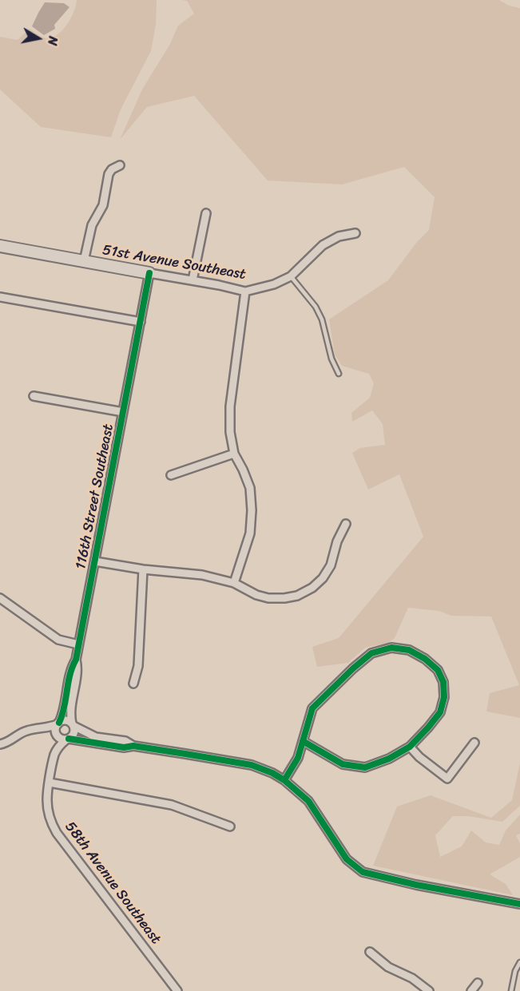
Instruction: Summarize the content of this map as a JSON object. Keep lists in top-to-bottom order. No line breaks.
{"streets":{"street":["51st Avenue Southeast","116th Street Southeast","58th Avenue Southeast"]},"crossings":[["51st Avenue Southeast","116th Street Southeast"],["116th Street Southeast","58th Avenue Southeast"]],"north":"right"}
